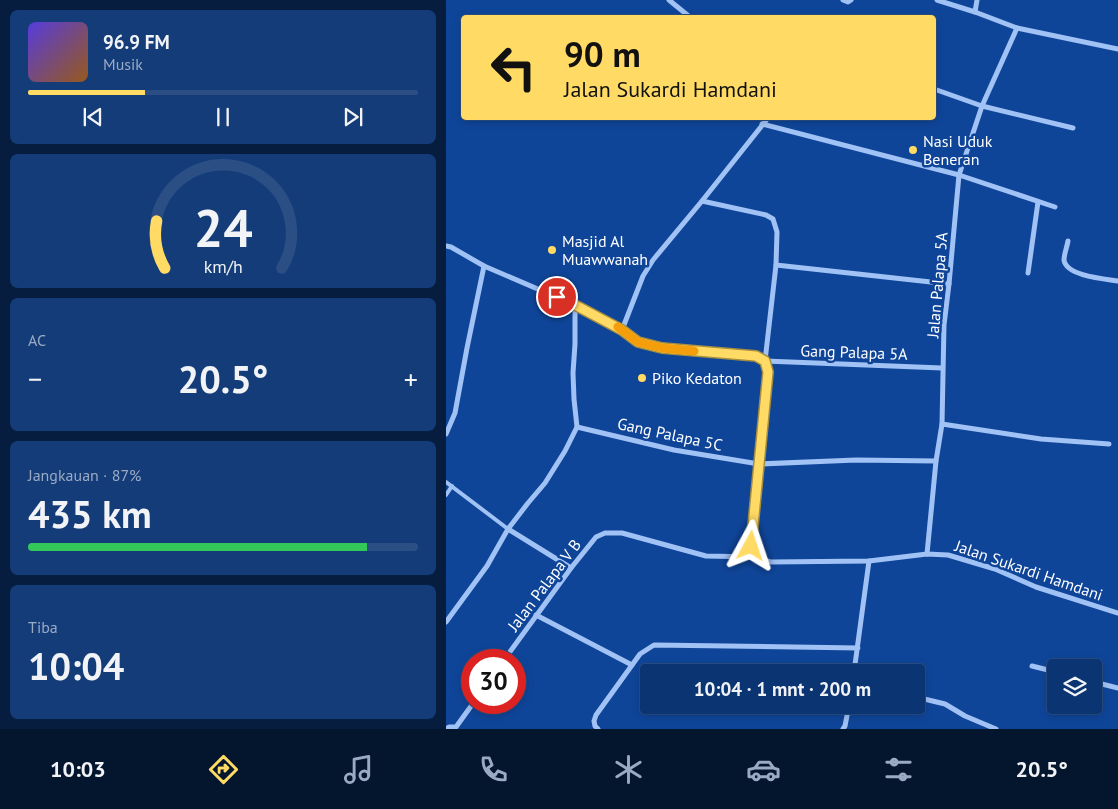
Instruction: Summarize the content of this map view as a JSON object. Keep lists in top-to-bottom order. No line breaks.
{"streets":{"street":["Jalan Palapa 5A","Gang Palapa 5A","Gang Palapa 5C","Jalan Sukardi Hamdani","Jalan Palapa V B"]},"crossings":[["Jalan Palapa 5A","Gang Palapa 5A"],["Jalan Palapa 5A","Gang Palapa 5C"],["Jalan Palapa 5A","Jalan Sukardi Hamdani"],["Jalan Sukardi Hamdani","Jalan Palapa V B"]],"places":["Nasi Uduk Beneran","Masjid Al Muawwanah","Piko Kedaton"],"page":{"turn":["90 m","Jalan Sukardi Hamdani"],"song":["96.9 FM","Musik"],"tile":["AC",["Jangkauan · 87%","435 km"],["Tiba","10:04"]],"heat":["−","20.5°","+"],"limit":"30","trip":"10:04 · 1 mnt · 200 m","tabs":["10:03","20.5°"],"gauge":["24","km/h"]}}
